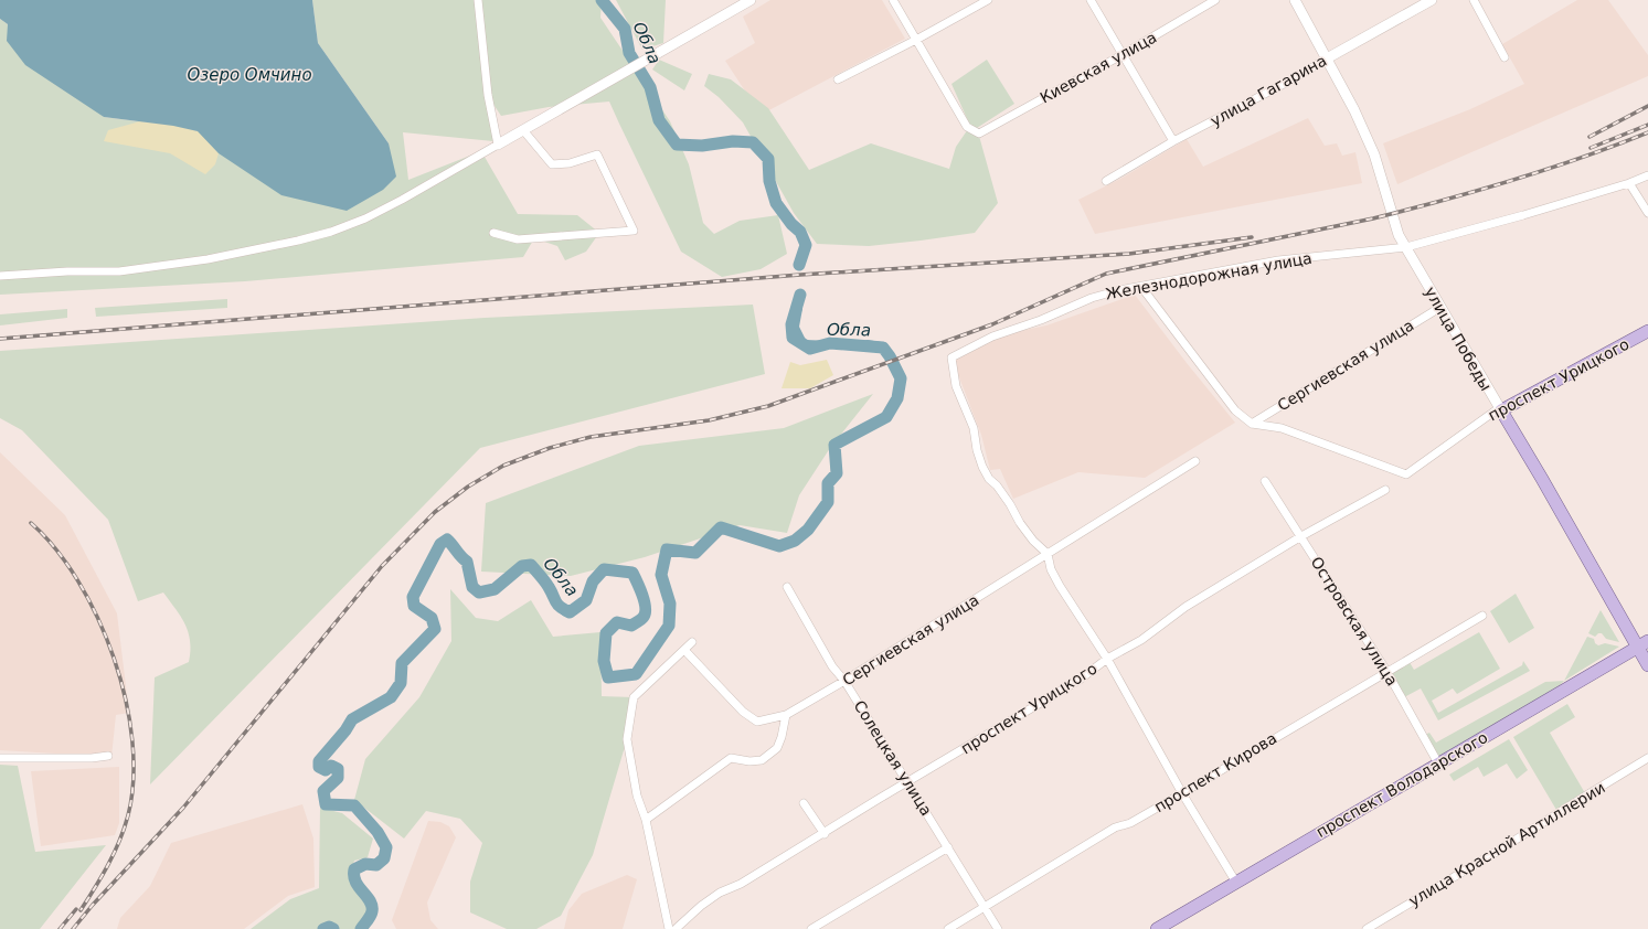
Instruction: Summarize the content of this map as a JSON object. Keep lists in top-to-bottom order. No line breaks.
{"streets":{"main road":["улица Победы","проспект Урицкого","проспект Володарского"],"street":["Киевская улица","улица Гагарина","Железнодорожная улица","Сергиевская улица","Островская улица","Солецкая улица","проспект Кирова","улица Красной Артиллерии"]},"crossings":[["улица Гагарина","улица Победы"],["Железнодорожная улица","улица Победы"],["Железнодорожная улица","Сергиевская улица"],["улица Победы","Сергиевская улица"],["улица Победы","проспект Урицкого"],["улица Победы","проспект Володарского"],["Сергиевская улица","проспект Урицкого"],["Сергиевская улица","Солецкая улица"],["проспект Урицкого","Островская улица"],["проспект Урицкого","Солецкая улица"],["Островская улица","проспект Кирова"],["Островская улица","проспект Володарского"],["Солецкая улица","проспект Кирова"]],"water":["Обла","Озеро Омчино"]}
